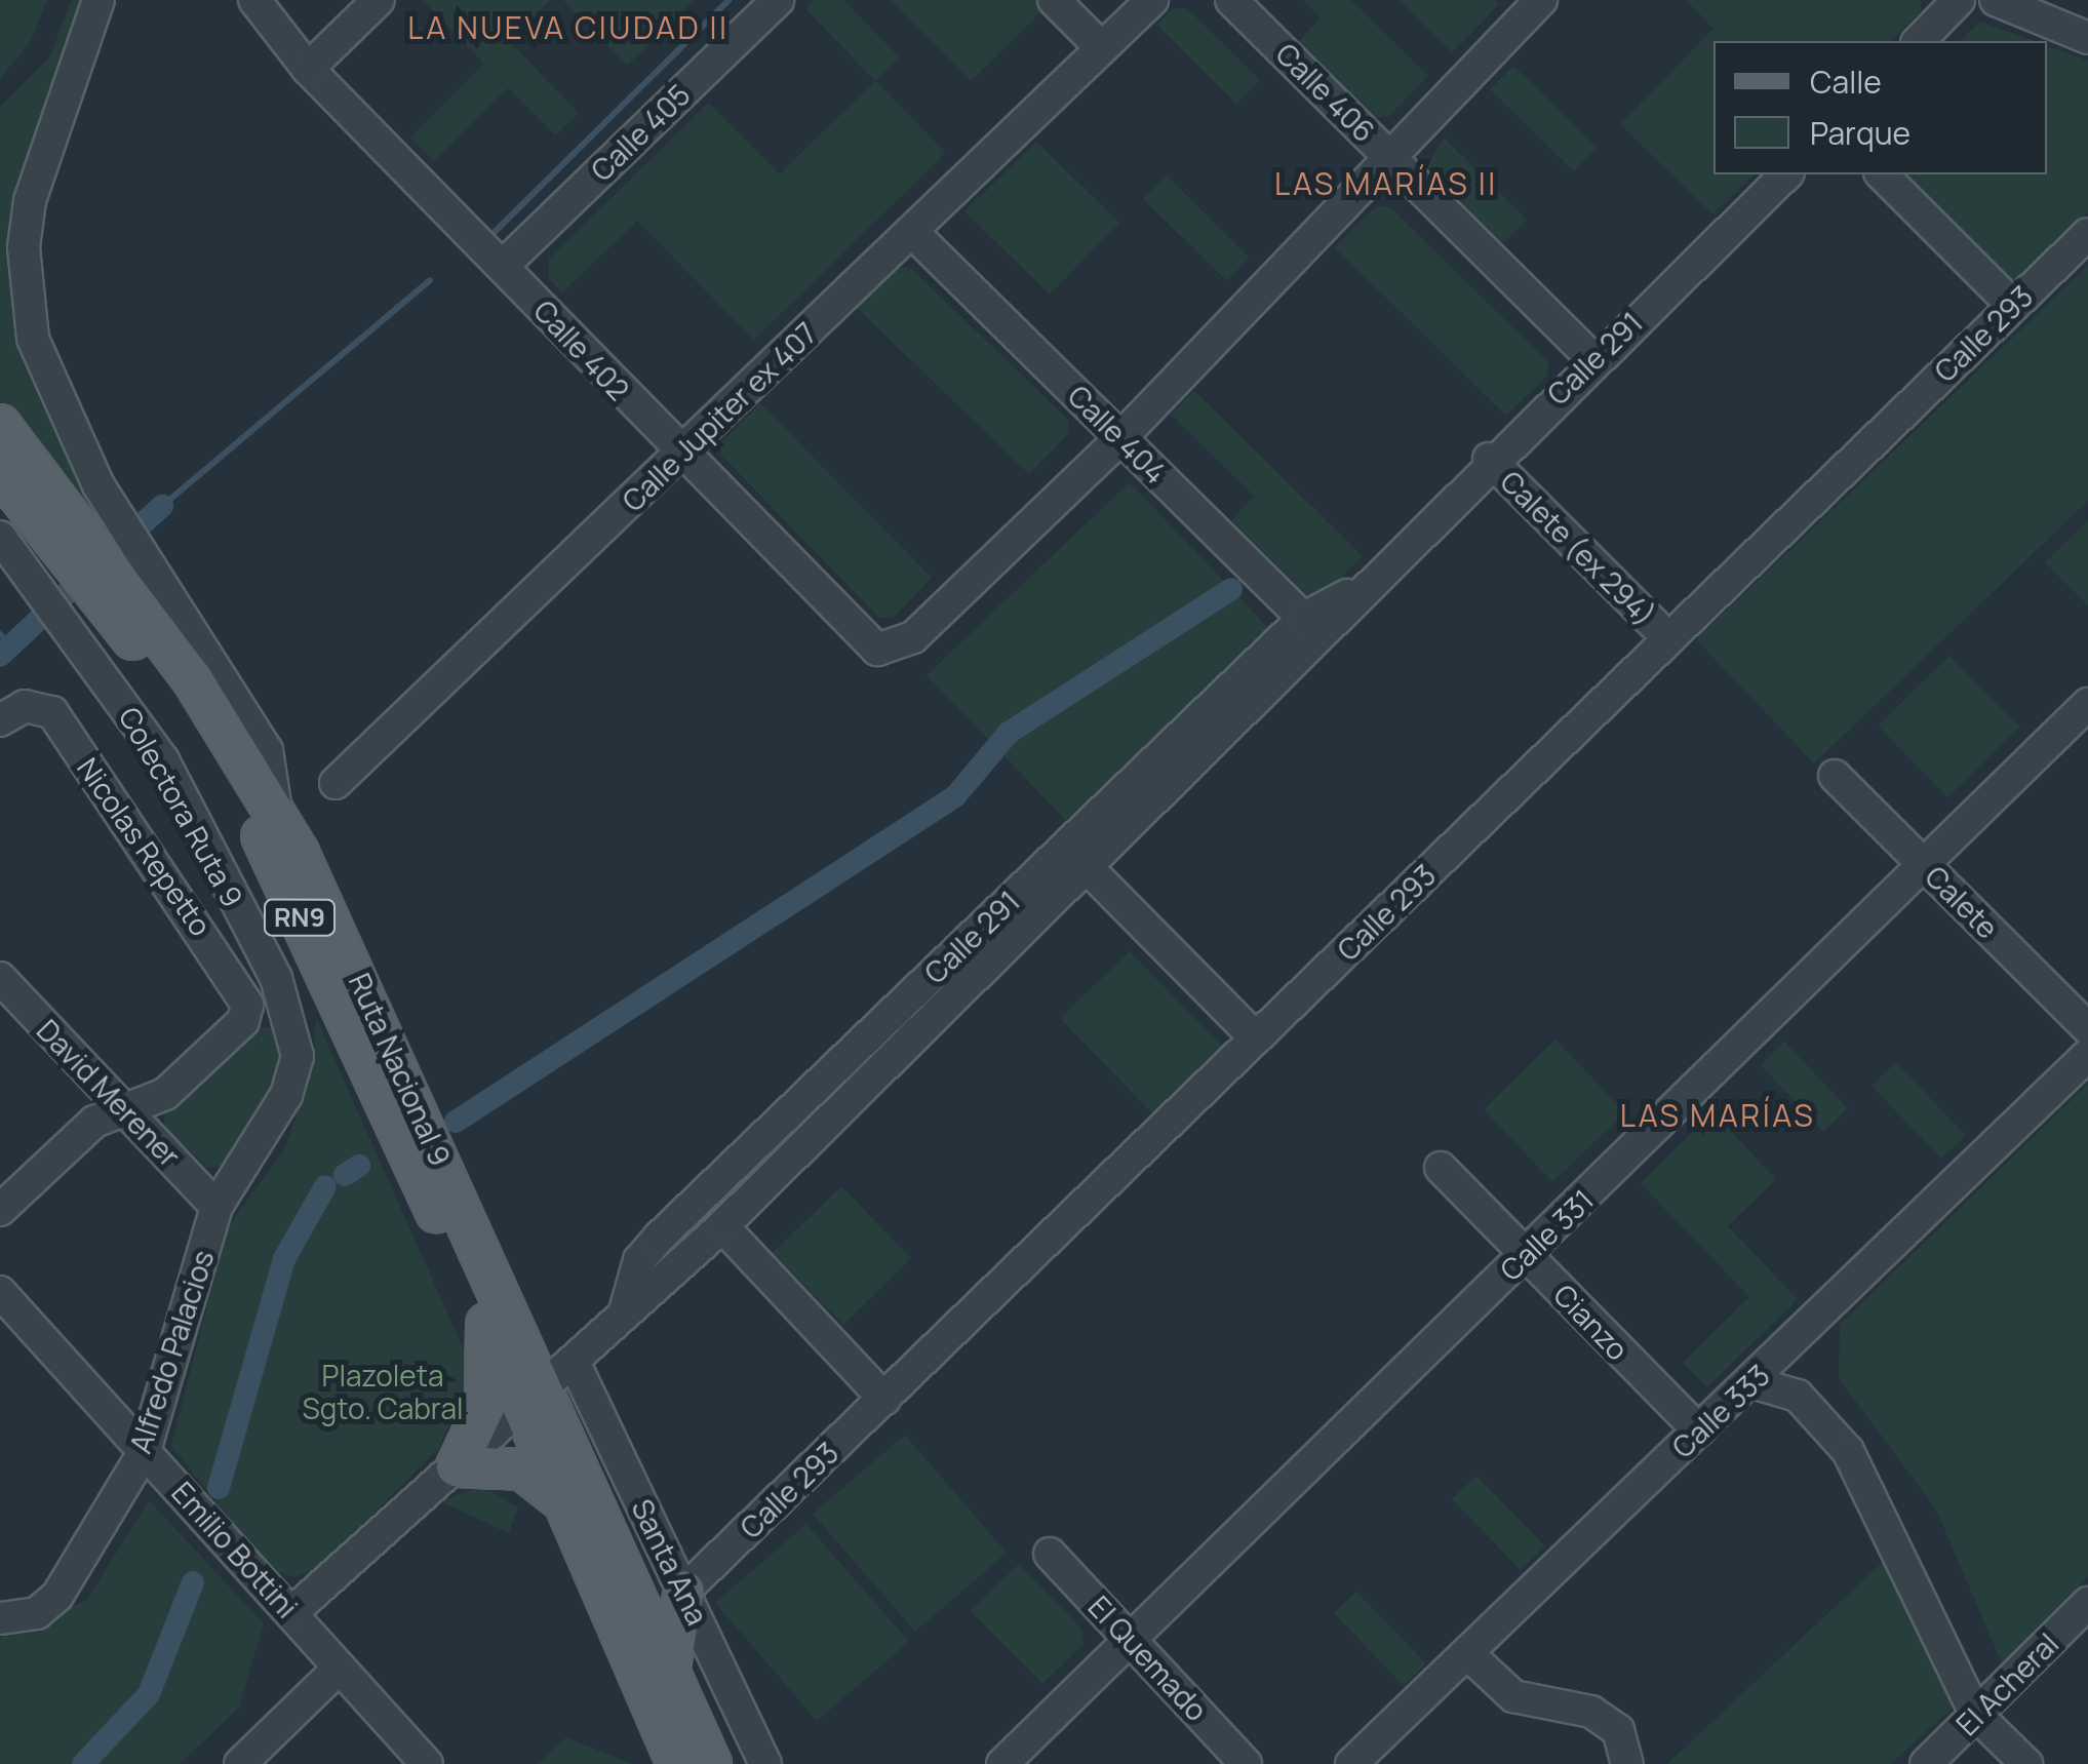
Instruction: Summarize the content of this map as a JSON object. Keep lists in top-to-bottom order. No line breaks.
{"streets":{"main road":["RN9","Ruta Nacional 9"],"street":["Calle 406","Calle 405","Calle 293","Calle 402","Calle 291","Calle Jupiter ex 407","Calle 404","Calete (ex 294)","Colectora Ruta 9","Nicolas Repetto","Calete","David Merener","Calle 331","Cianzo","Alfredo Palacios","Calle 333","Emilio Bottini","Santa Ana","El Quemado","El Acheral"]},"crossings":[["Calle 406","Calle 291"],["Calle 405","Calle 402"],["Calle 293","Calete (ex 294)"],["Calle 293","Santa Ana"],["Calle 402","Calle Jupiter ex 407"],["Calle 402","Calle 404"],["Calle 291","Calle 404"],["Calle 291","Calete (ex 294)"],["Calle 291","Ruta Nacional 9"],["Calle 291","Emilio Bottini"],["Calle 291","Santa Ana"],["Calle Jupiter ex 407","Calle 404"],["Colectora Ruta 9","David Merener"],["Colectora Ruta 9","Alfredo Palacios"],["Nicolas Repetto","David Merener"],["Calete","Calle 331"],["David Merener","Alfredo Palacios"],["Calle 331","Cianzo"],["Calle 331","El Quemado"],["Cianzo","Calle 333"],["Alfredo Palacios","Emilio Bottini"]],"districts":["LA NUEVA CIUDAD II","LAS MARÍAS II","LAS MARÍAS"],"parks":["Plazoleta Sgto. Cabral"],"legend":["Calle","Parque"]}
